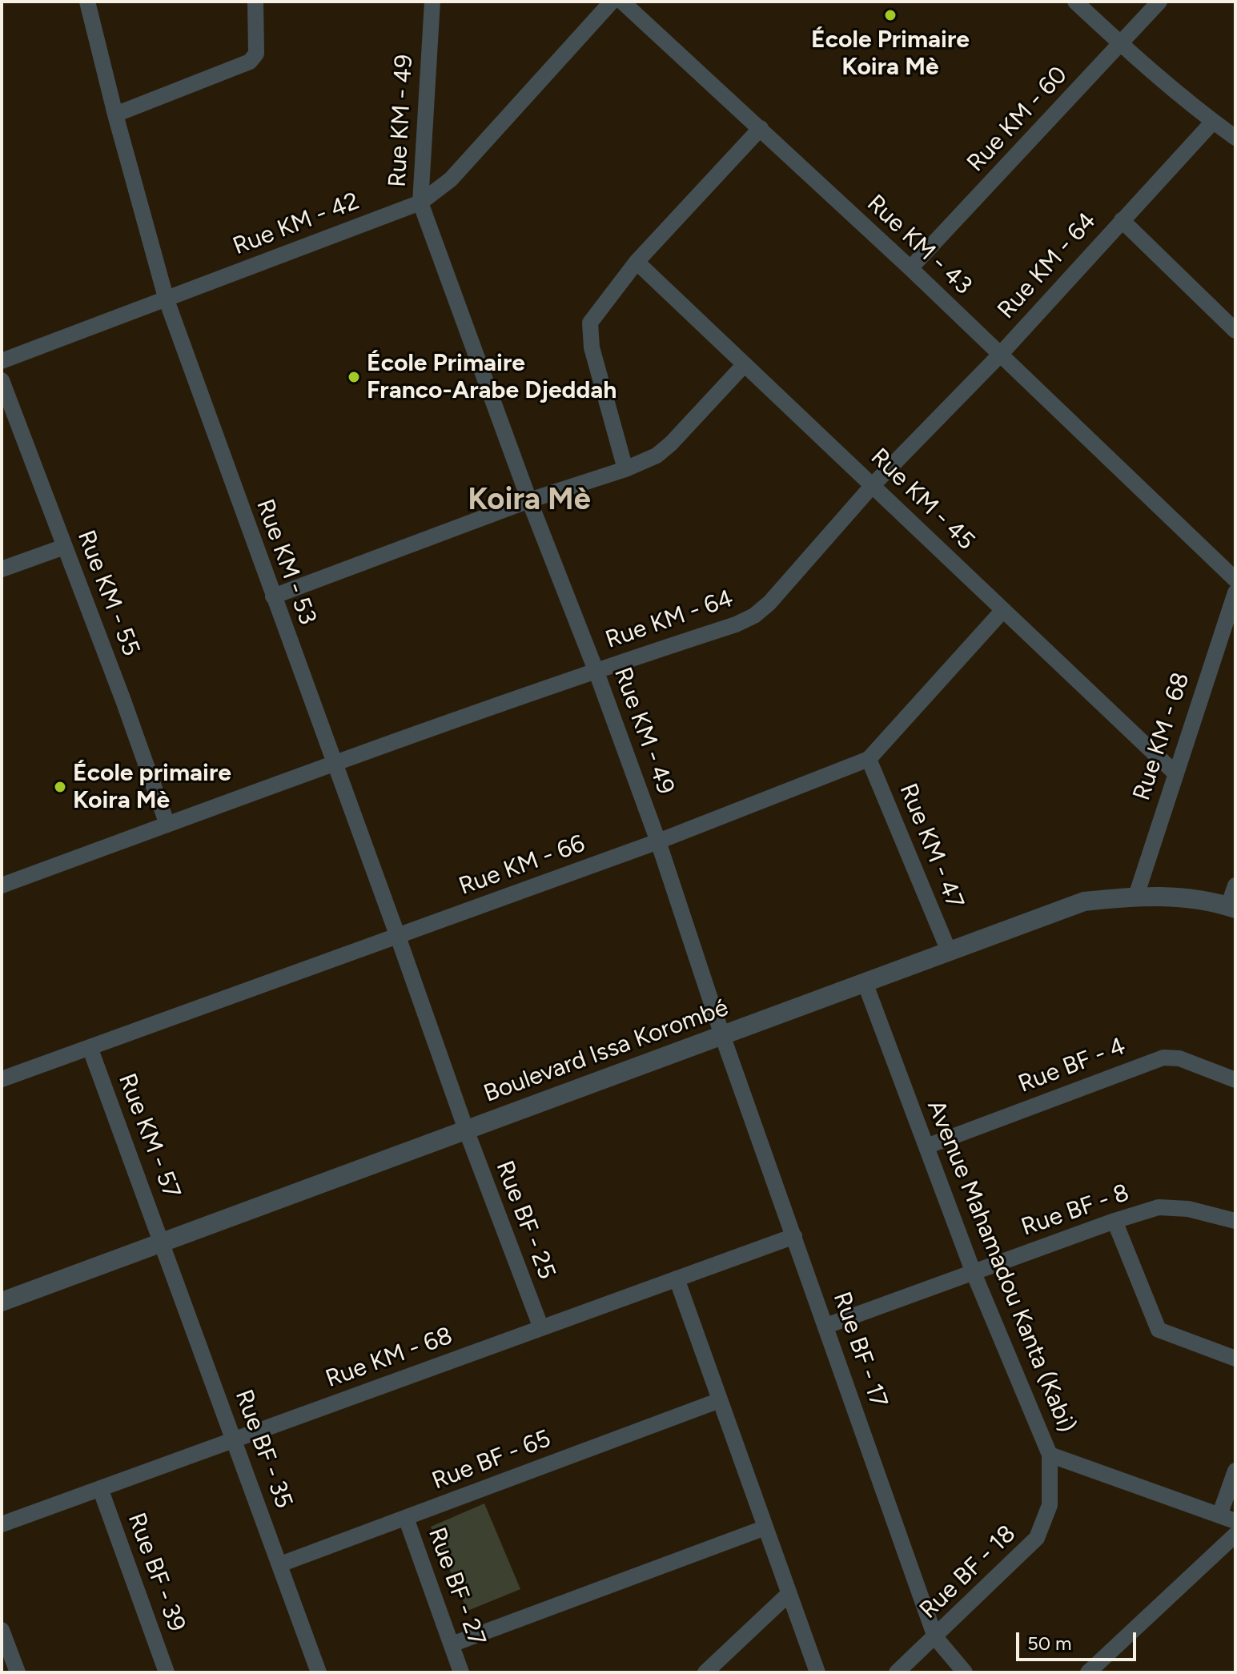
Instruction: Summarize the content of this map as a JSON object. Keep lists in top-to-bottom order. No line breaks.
{"streets":{"street":["Rue KM - 60","Rue KM - 49","Rue KM - 42","Rue KM - 43","Rue KM - 64","Rue KM - 45","Rue KM - 53","Rue KM - 55","Rue KM - 68","Rue KM - 47","Rue KM - 66","Boulevard Issa Korombé","Rue BF - 4","Rue KM - 57","Rue BF - 8","Rue BF - 25","Avenue Mahamadou Kanta (Kabi)","Rue BF - 17","Rue BF - 35","Rue BF - 65","Rue BF - 39","Rue BF - 18","Rue BF - 27"]},"crossings":[["Rue KM - 60","Rue KM - 43"],["Rue KM - 49","Rue KM - 42"],["Rue KM - 49","Rue KM - 64"],["Rue KM - 49","Rue KM - 66"],["Rue KM - 49","Boulevard Issa Korombé"],["Rue KM - 49","Rue BF - 17"],["Rue KM - 42","Rue KM - 53"],["Rue KM - 43","Rue KM - 64"],["Rue KM - 64","Rue KM - 45"],["Rue KM - 64","Rue KM - 53"],["Rue KM - 64","Rue KM - 55"],["Rue KM - 45","Rue KM - 68"],["Rue KM - 45","Rue KM - 66"],["Rue KM - 53","Rue KM - 66"],["Rue KM - 53","Boulevard Issa Korombé"],["Rue KM - 53","Rue BF - 25"],["Rue KM - 68","Boulevard Issa Korombé"],["Rue KM - 68","Rue BF - 25"],["Rue KM - 68","Rue BF - 17"],["Rue KM - 68","Rue BF - 35"],["Rue KM - 68","Rue BF - 39"],["Rue KM - 47","Rue KM - 66"],["Rue KM - 47","Boulevard Issa Korombé"],["Rue KM - 66","Rue KM - 57"],["Boulevard Issa Korombé","Rue KM - 57"],["Boulevard Issa Korombé","Rue BF - 25"],["Boulevard Issa Korombé","Avenue Mahamadou Kanta (Kabi)"],["Boulevard Issa Korombé","Rue BF - 17"],["Boulevard Issa Korombé","Rue BF - 35"],["Rue BF - 4","Avenue Mahamadou Kanta (Kabi)"],["Rue KM - 57","Rue BF - 35"],["Rue BF - 8","Avenue Mahamadou Kanta (Kabi)"],["Rue BF - 8","Rue BF - 17"],["Avenue Mahamadou Kanta (Kabi)","Rue BF - 18"],["Rue BF - 17","Rue BF - 18"],["Rue BF - 35","Rue BF - 65"],["Rue BF - 65","Rue BF - 27"]],"districts":["Koira Mè"],"places":["École Primaire Koira Mè","École Primaire Franco-Arabe Djeddah","École primaire Koira Mè"],"scale_bar":"50 m"}
